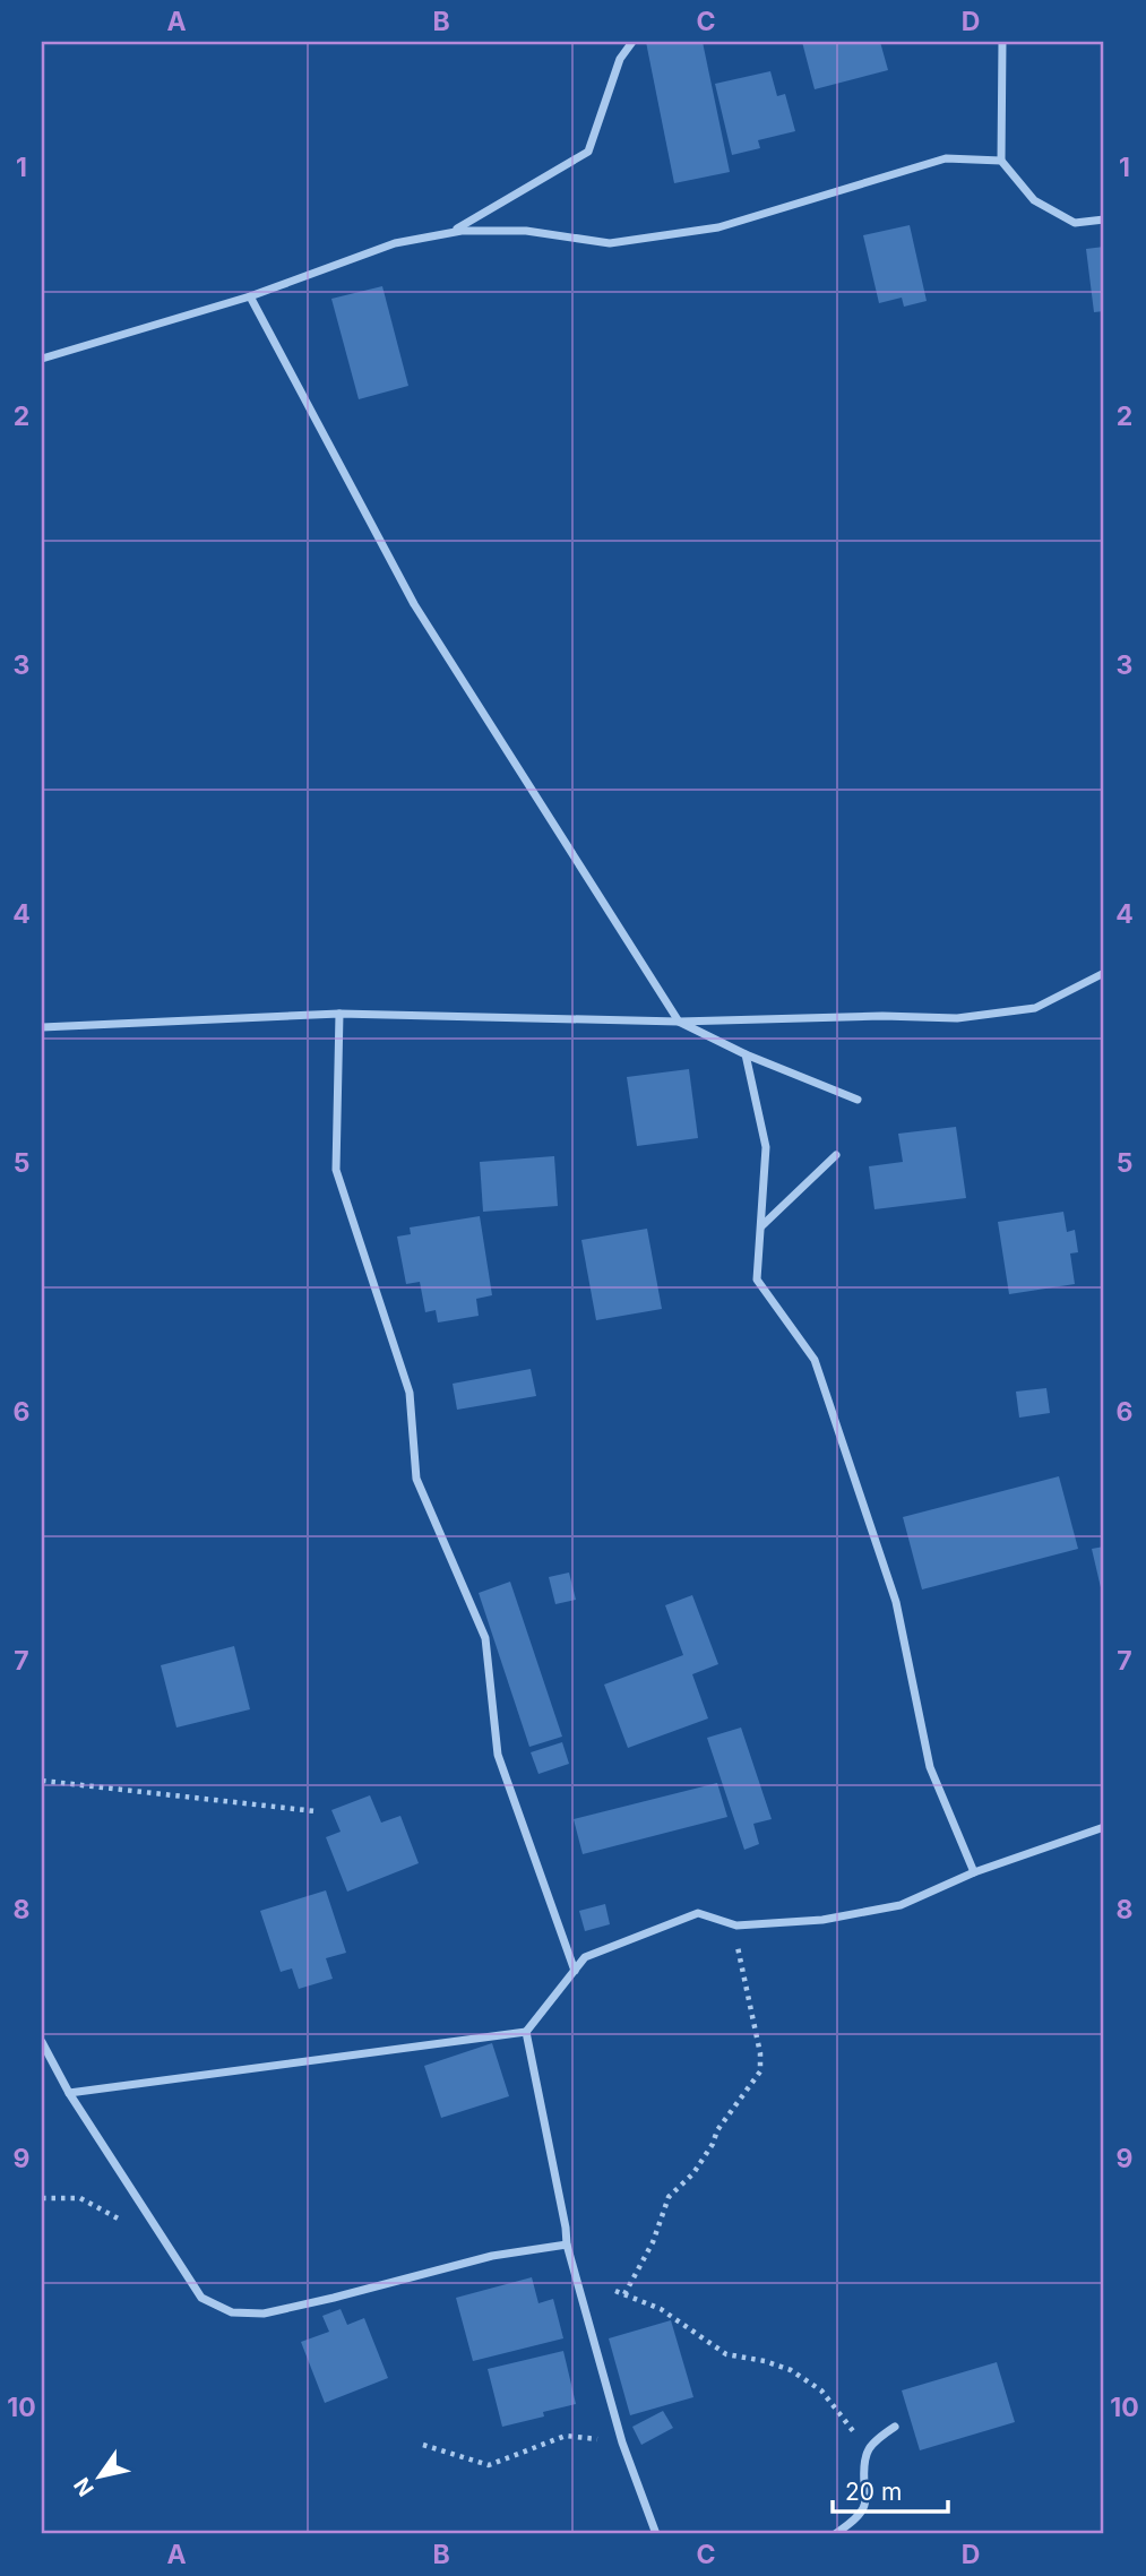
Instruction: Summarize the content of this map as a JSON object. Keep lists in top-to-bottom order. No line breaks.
{"scale_bar":"20 m","north":"bottom left","grid":{"columns":["A","B","C","D"],"rows":["1","2","3","4","5","6","7","8","9","10"]}}
